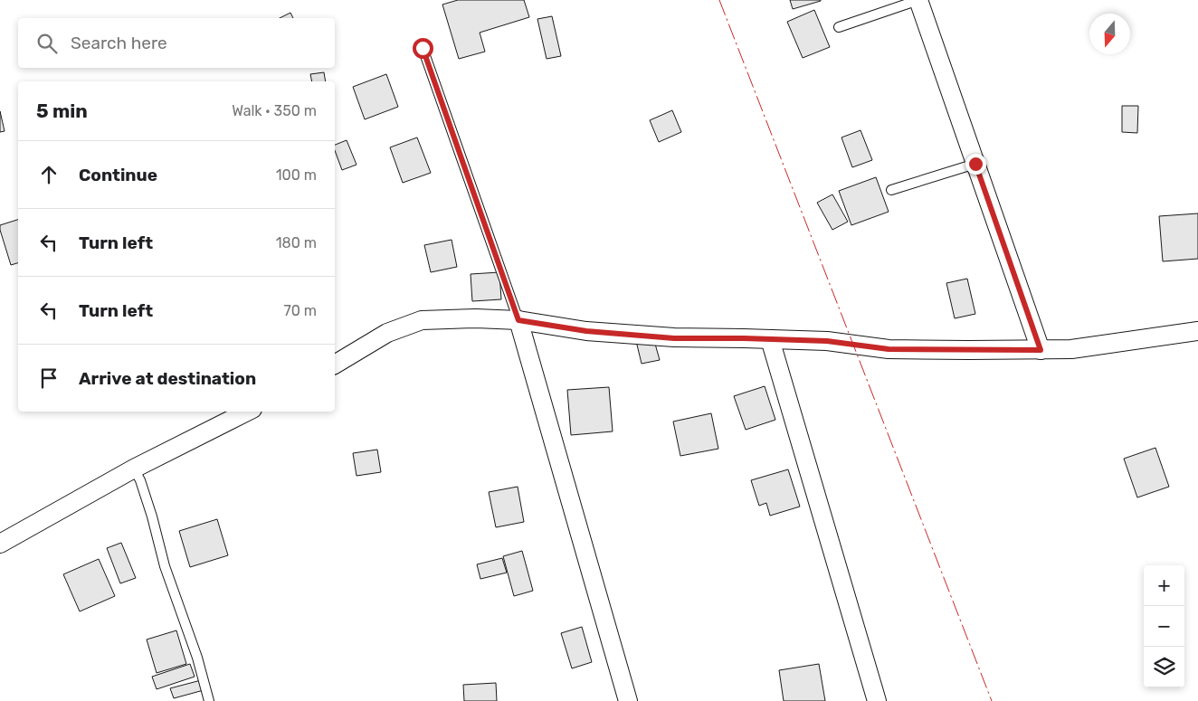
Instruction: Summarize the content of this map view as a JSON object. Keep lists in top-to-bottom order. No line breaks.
{"north":"bottom","page":{"search":"Search here","heading":["5 min","Walk · 350 m"],"list":[["Continue","100 m"],["Turn left","180 m"],["Turn left","70 m"],"Arrive at destination"],"map_buttons":["+","−"]}}
